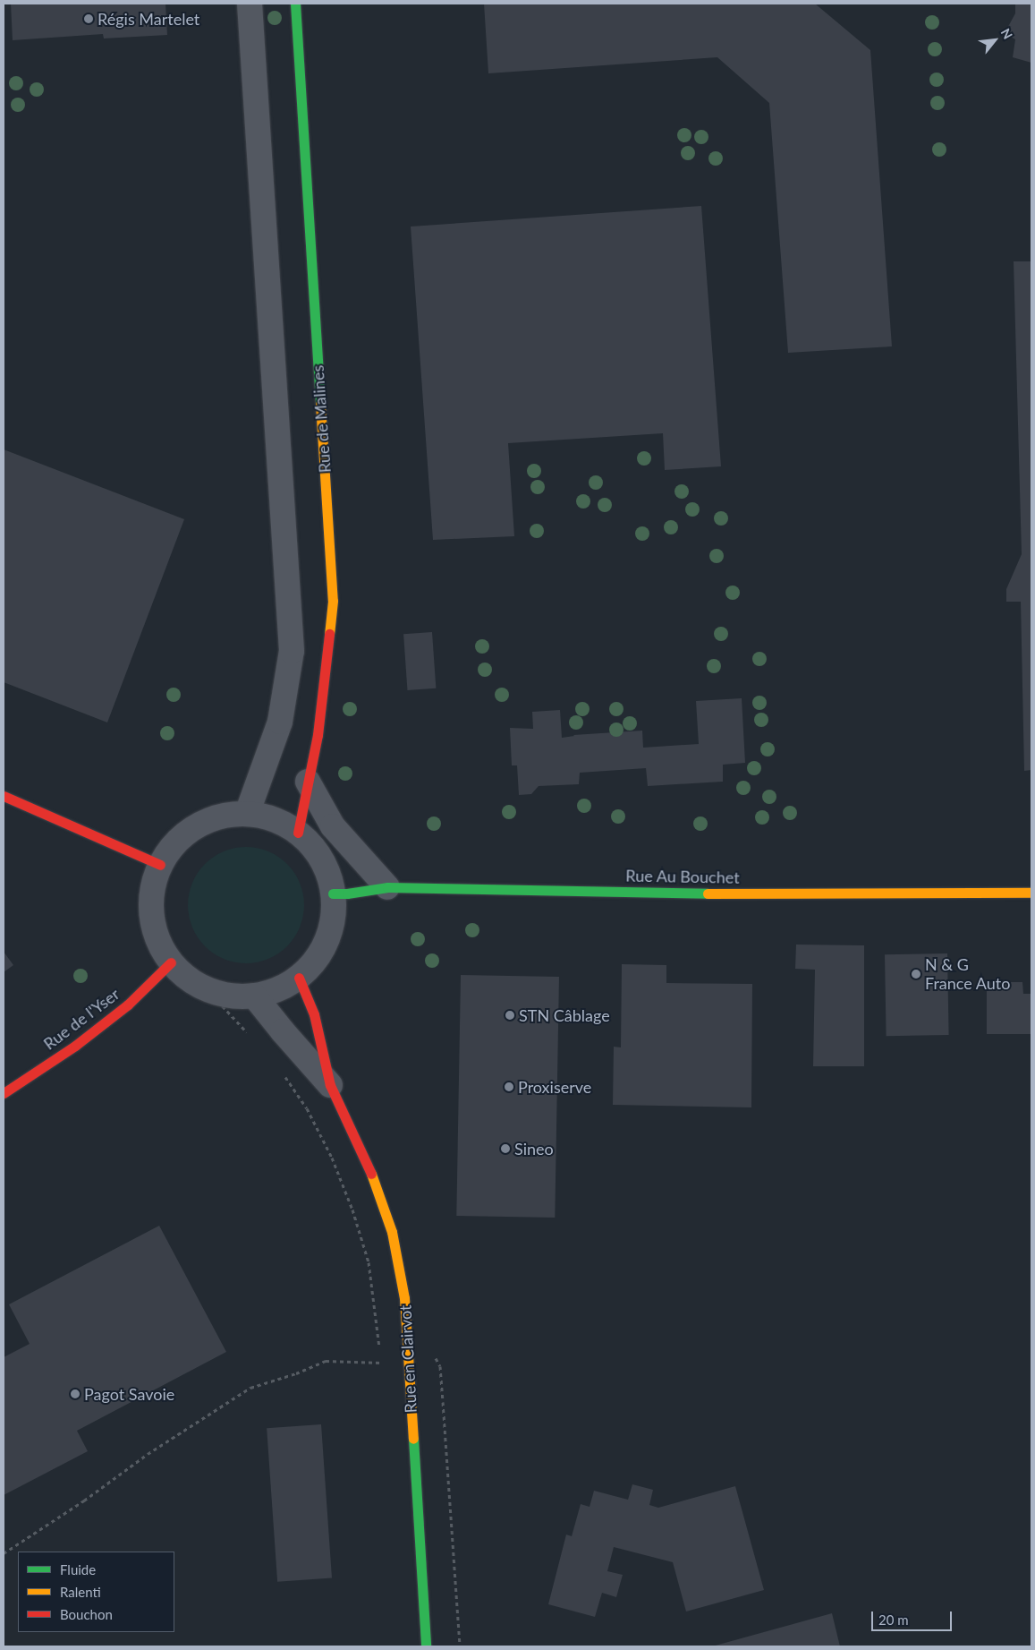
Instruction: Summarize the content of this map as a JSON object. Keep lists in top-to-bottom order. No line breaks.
{"streets":{"street":["Rue de Malines","Rue Au Bouchet","Rue de l'Yser","Rue en Clairvot"]},"places":["Régis Martelet","N & G France Auto","STN Câblage","Proxiserve","Sineo","Pagot Savoie"],"legend":["Fluide","Ralenti","Bouchon"],"scale_bar":"20 m","north":"top right"}
